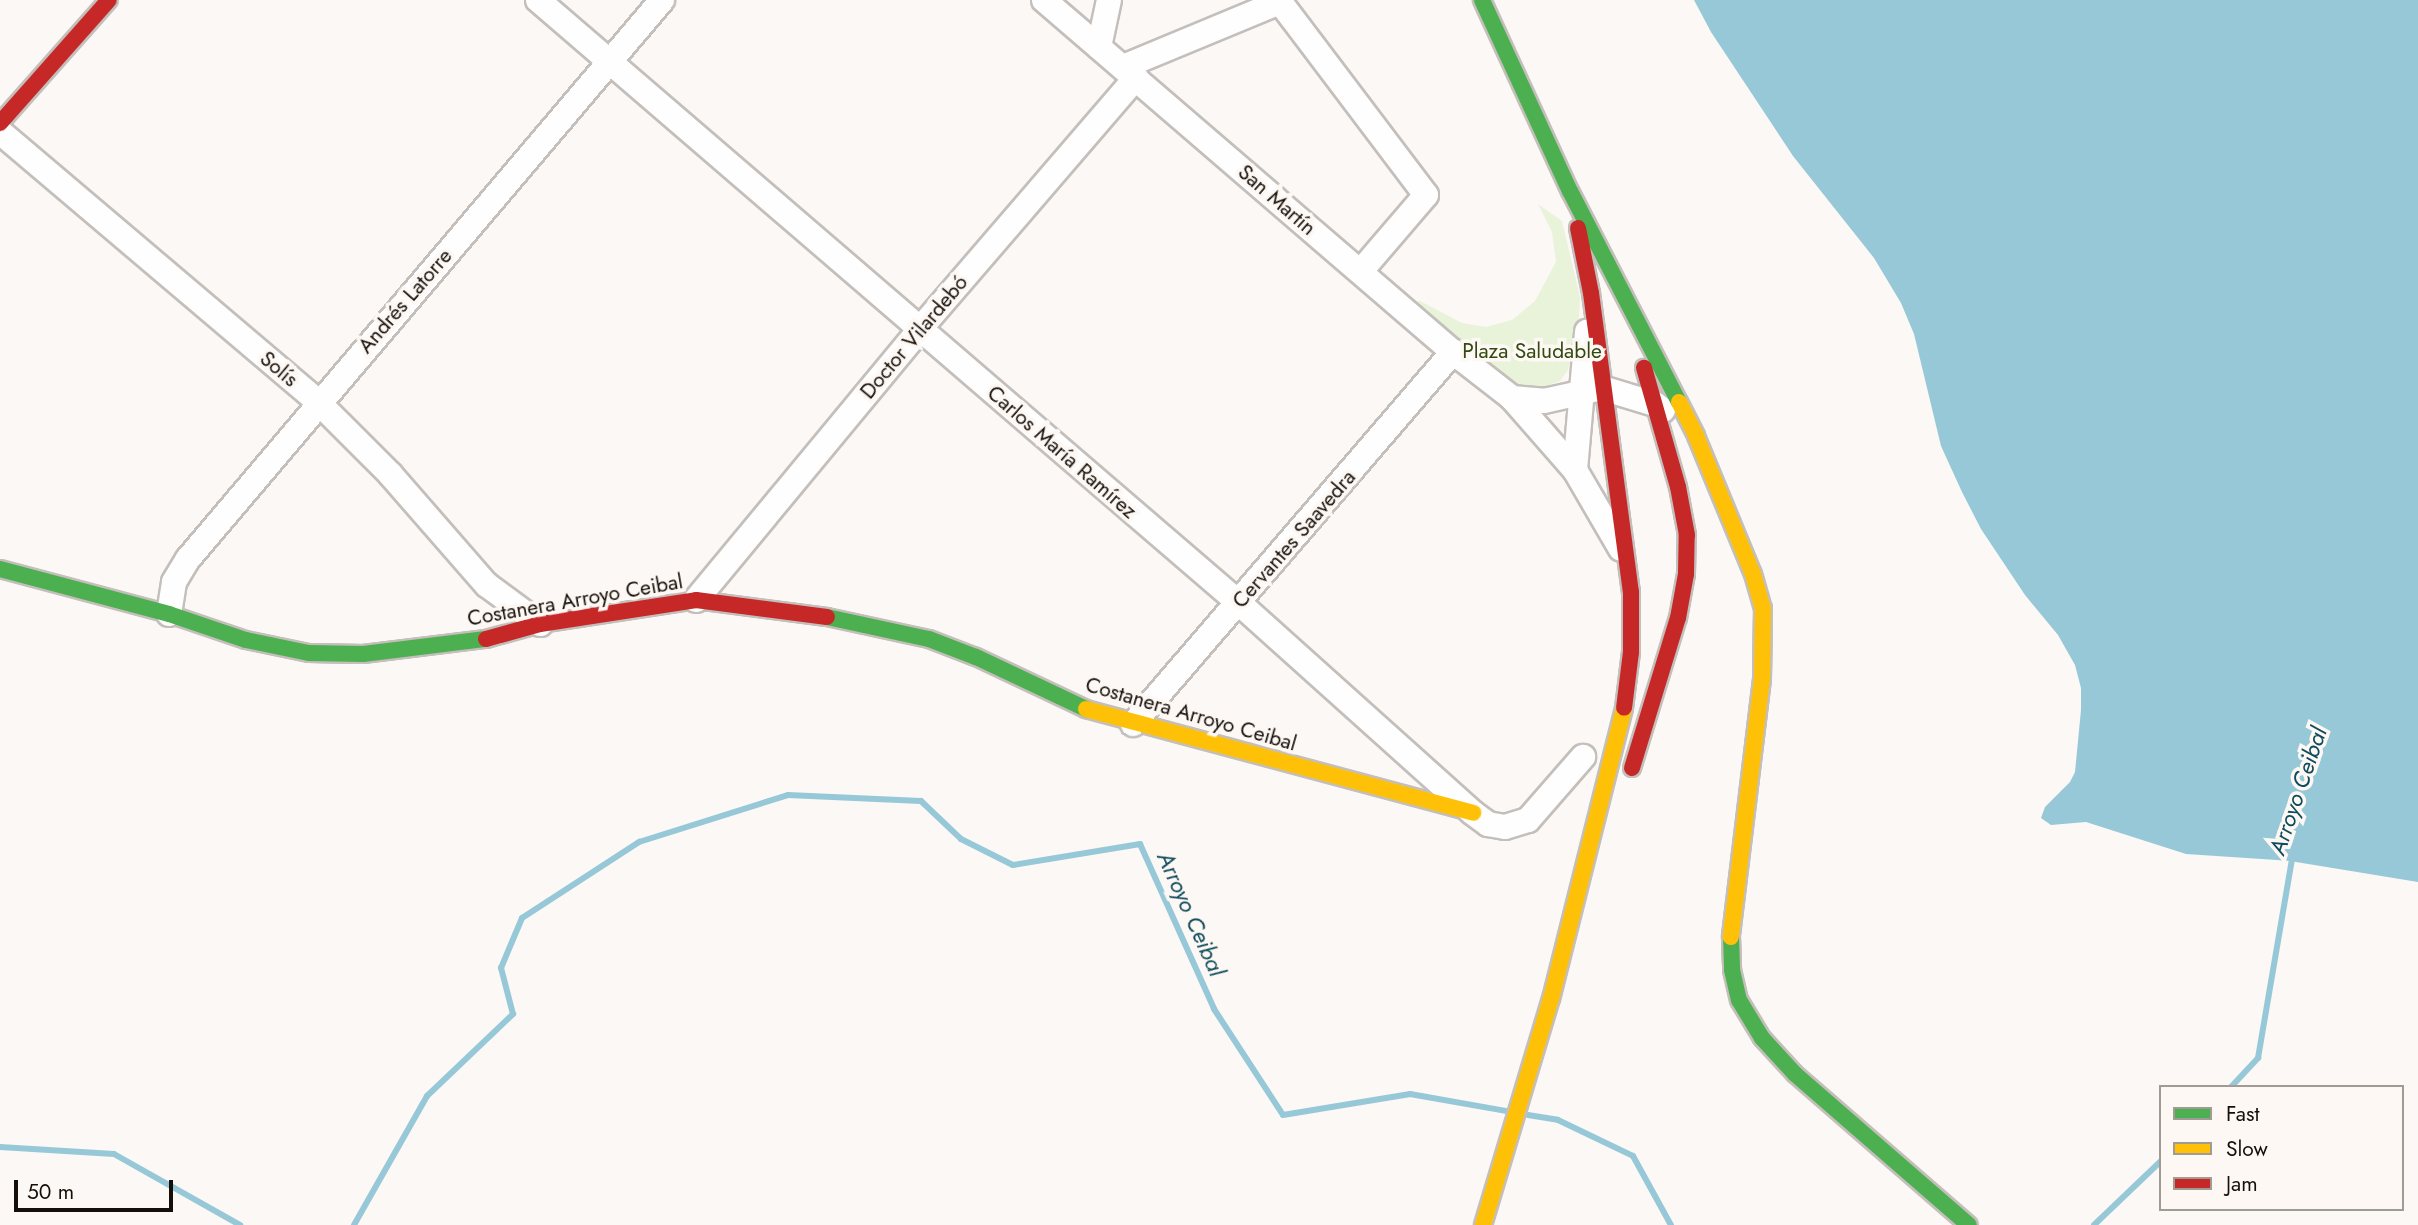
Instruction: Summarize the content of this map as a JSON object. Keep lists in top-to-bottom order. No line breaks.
{"streets":{"street":["San Martín","Andrés Latorre","Doctor Vilardebó","Solís","Carlos María Ramírez","Cervantes Saavedra","Costanera Arroyo Ceibal"]},"crossings":[["San Martín","Doctor Vilardebó"],["San Martín","Cervantes Saavedra"],["Andrés Latorre","Solís"],["Andrés Latorre","Carlos María Ramírez"],["Andrés Latorre","Costanera Arroyo Ceibal"],["Doctor Vilardebó","Carlos María Ramírez"],["Doctor Vilardebó","Costanera Arroyo Ceibal"],["Solís","Costanera Arroyo Ceibal"],["Carlos María Ramírez","Cervantes Saavedra"],["Carlos María Ramírez","Costanera Arroyo Ceibal"],["Cervantes Saavedra","Costanera Arroyo Ceibal"]],"water":["Arroyo Ceibal"],"parks":["Plaza Saludable"],"legend":["Fast","Slow","Jam"],"scale_bar":"50 m"}
